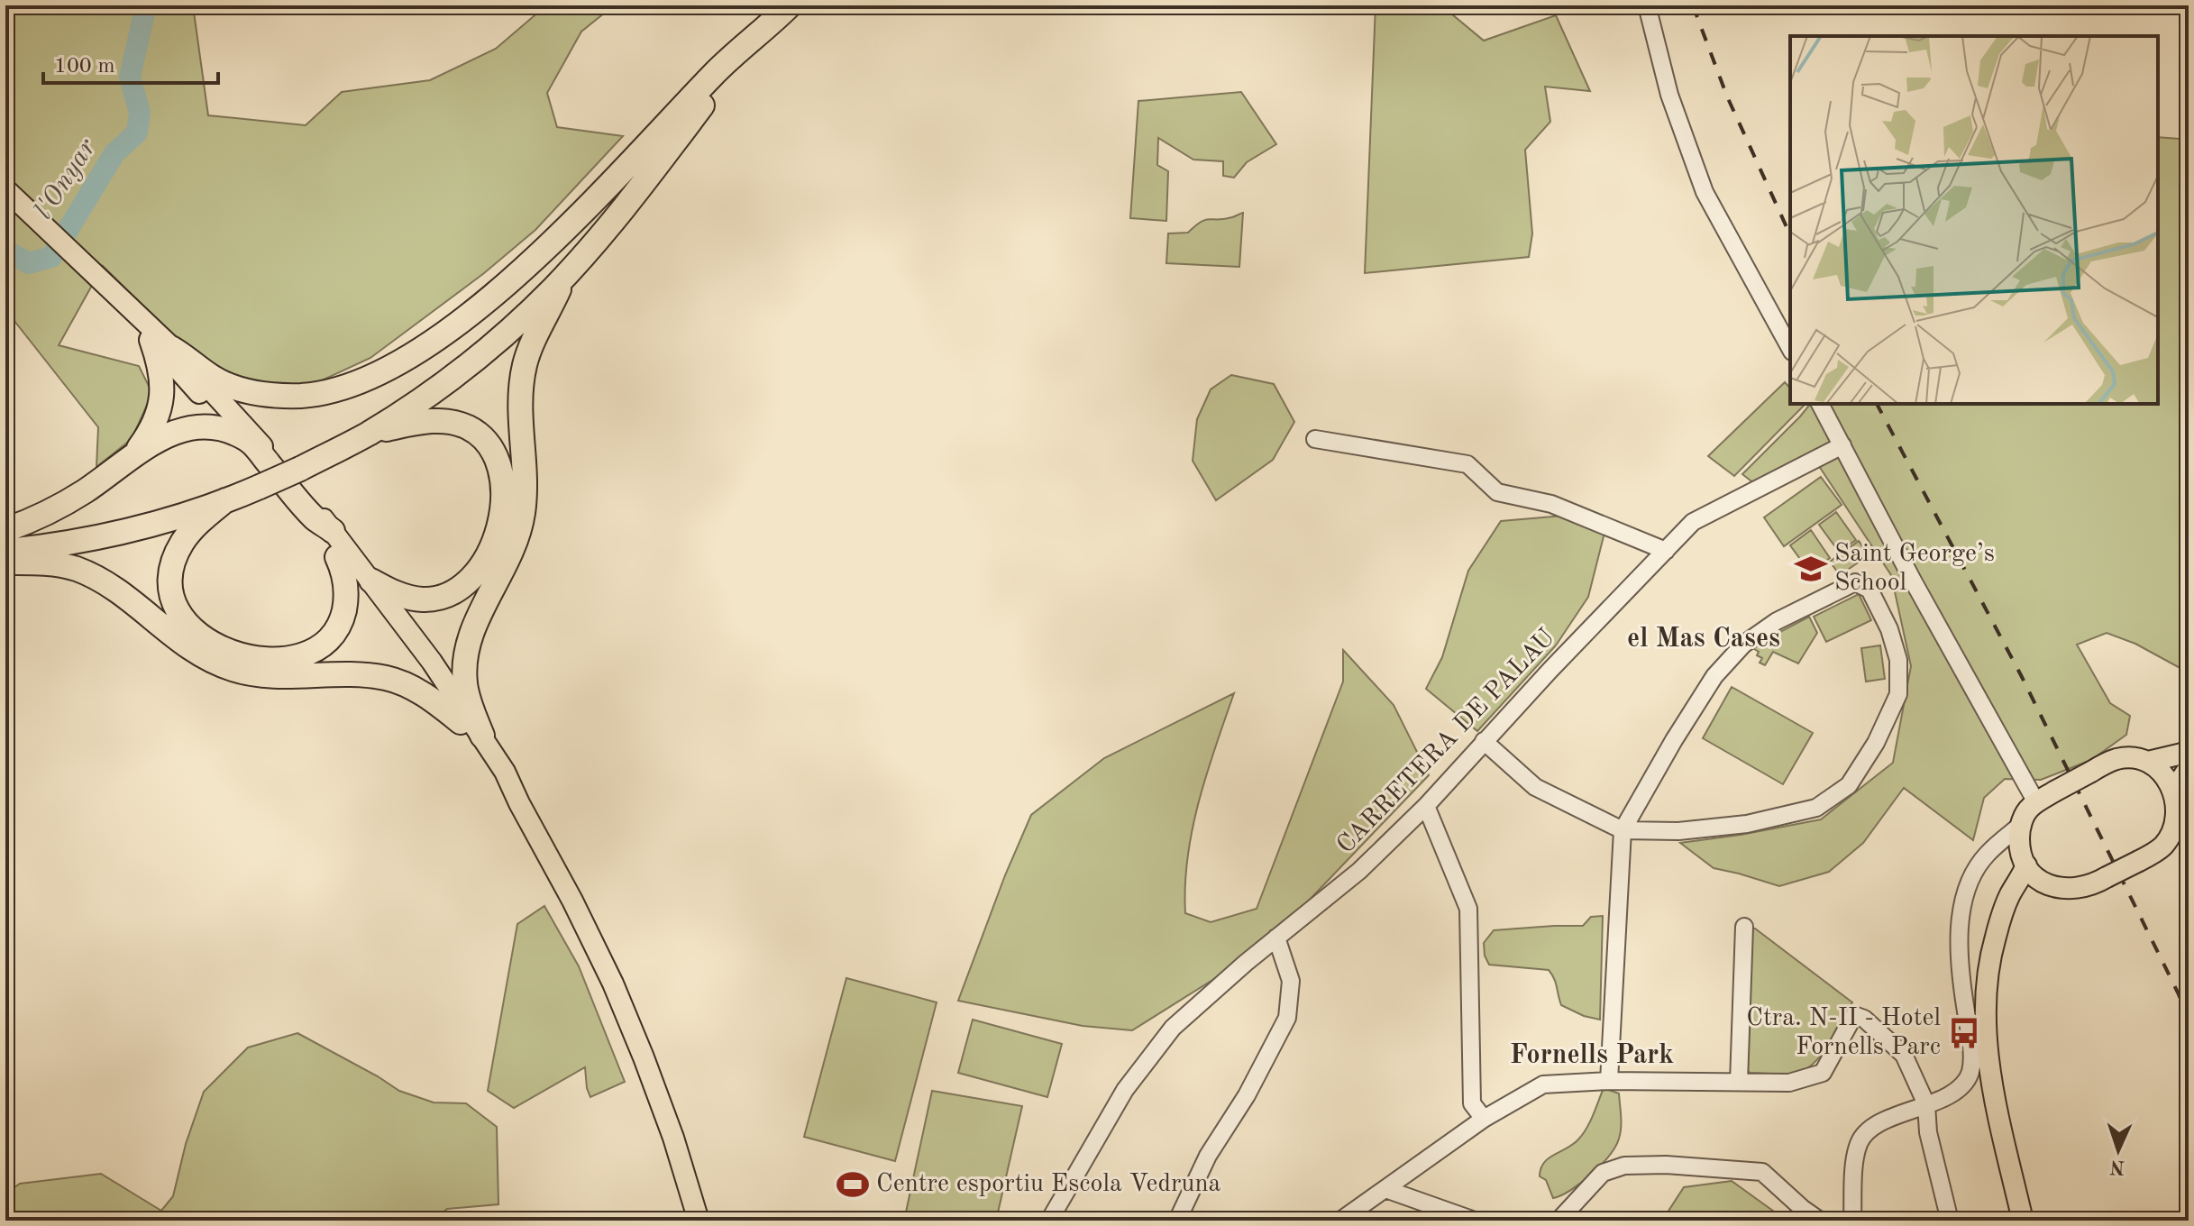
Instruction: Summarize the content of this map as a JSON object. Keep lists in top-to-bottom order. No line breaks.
{"streets":{"street":["CARRETERA DE PALAU"]},"districts":["el Mas Cases","Fornells Park"],"water":["l'Onyar"],"places":{"school or university":["Saint George’s School"],"bus stop":["Ctra. N-II - Hotel Fornells Parc"],"sports":["Centre esportiu Escola Vedruna"]},"scale_bar":"100 m","north":"bottom"}
